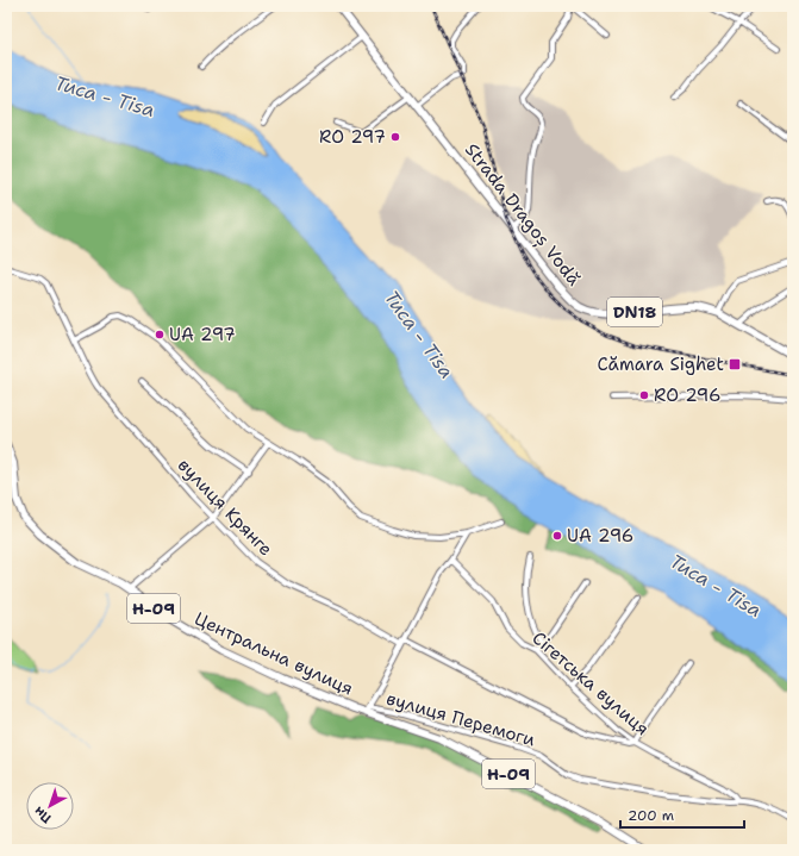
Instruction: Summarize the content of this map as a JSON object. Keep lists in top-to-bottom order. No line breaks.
{"streets":{"main road":["Strada Dragoș Vodă","DN18","Н-09","Центральна вулиця"],"street":["вулиця Крянге","Сігетська вулиця","вулиця Перемоги"]},"crossings":[["вулиця Крянге","Сігетська вулиця"],["Н-09","Центральна вулиця"],["Н-09","вулиця Перемоги"],["Центральна вулиця","вулиця Перемоги"],["Сігетська вулиця","вулиця Перемоги"]],"water":["Тиса - Tisa"],"places":{"other":["RO 297","UA 297","RO 296","UA 296"],"transit":["Cămara Sighet"]},"scale_bar":"200 m","north":"bottom left"}
